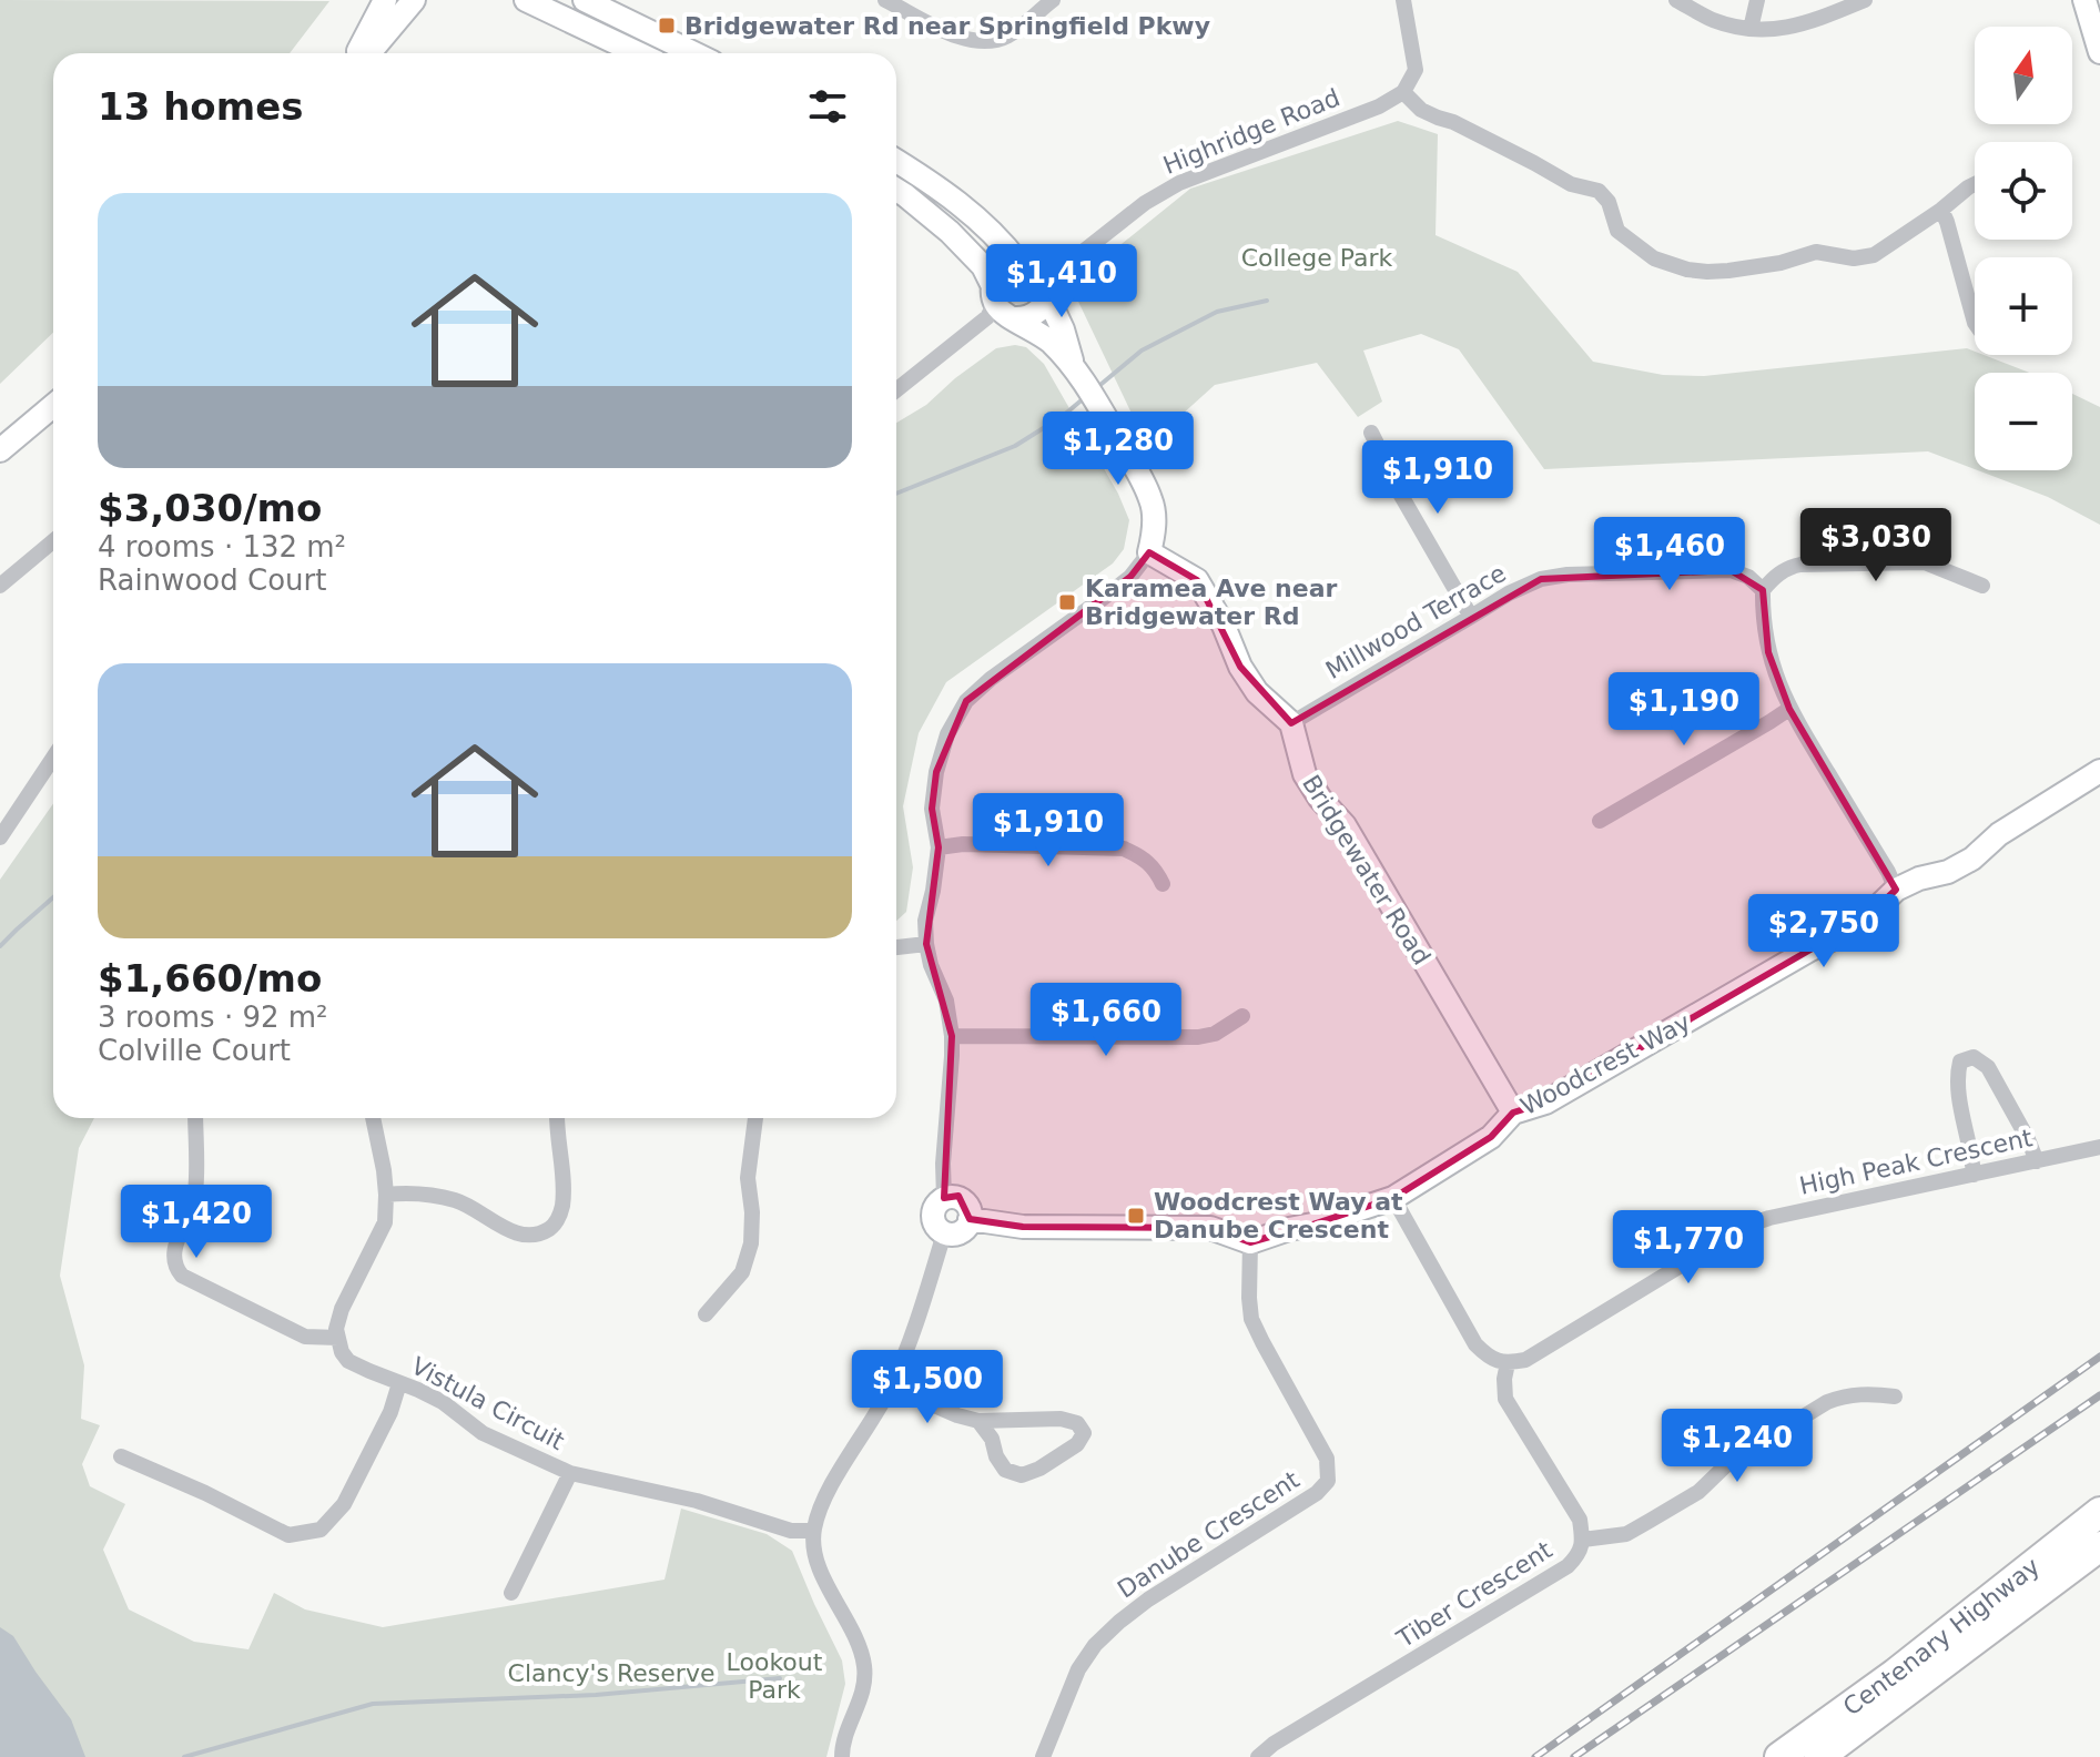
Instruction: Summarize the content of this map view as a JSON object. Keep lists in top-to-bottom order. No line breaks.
{"streets":{"highway":["Centenary Highway"],"street":["Highridge Road","Millwood Terrace","Bridgewater Road","Woodcrest Way","High Peak Crescent","Vistula Circuit","Danube Crescent","Tiber Crescent"]},"crossings":[["Millwood Terrace","Bridgewater Road"],["Bridgewater Road","Woodcrest Way"],["Woodcrest Way","Danube Crescent"],["High Peak Crescent","Tiber Crescent"]],"parks":["College Park","Lookout Park","Clancy's Reserve"],"places":{"transit":["Bridgewater Rd near Springfield Pkwy","Karamea Ave near Bridgewater Rd","Woodcrest Way at Danube Crescent"]},"north":"top","page":{"map_buttons":["+","−"],"heading":"13 homes","list":[{"name":"$3,030/mo","note":"4 rooms · 132 m² · Rainwood Court"},{"name":"$1,660/mo","note":"3 rooms · 92 m² · Colville Court"}],"price":["$1,410","$1,280","$1,910","$3,030","$1,460","$1,190","$1,910","$2,750","$1,660","$1,420","$1,770","$1,500","$1,240"]}}
